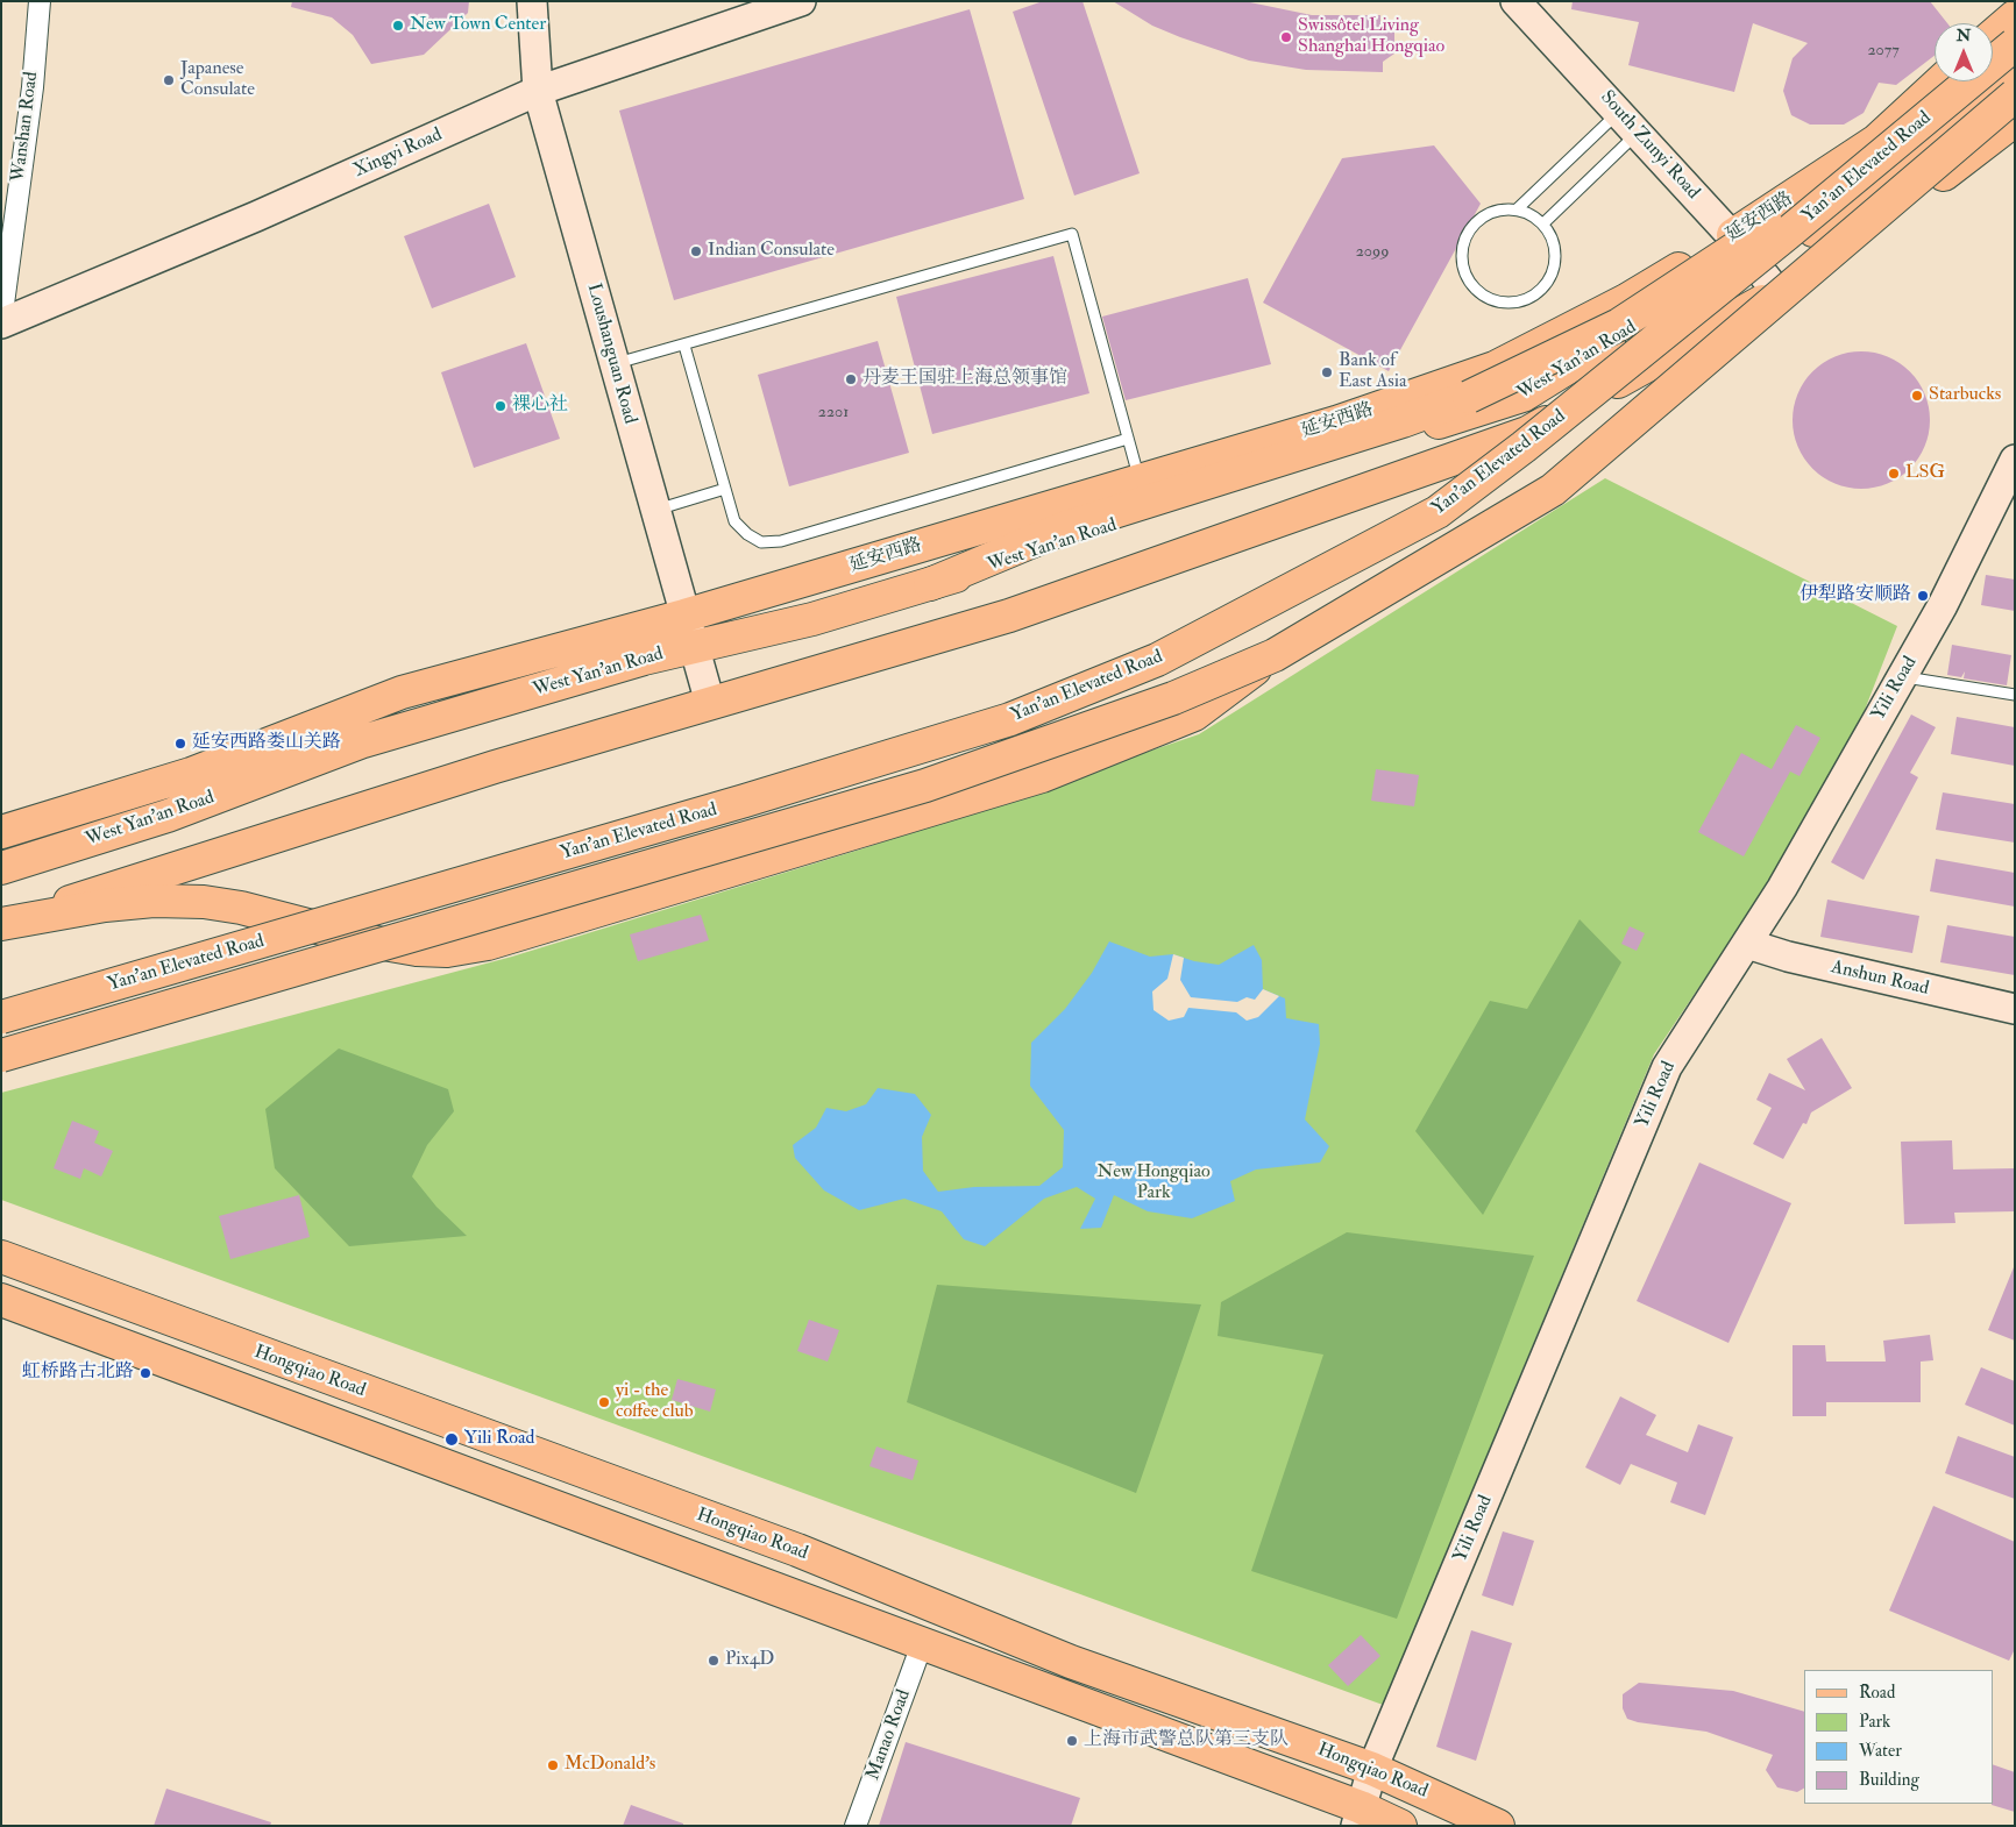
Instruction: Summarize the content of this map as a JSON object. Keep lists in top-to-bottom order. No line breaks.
{"streets":{"main road":["Yan'an Elevated Road","延安西路","West Yan'an Road","Hongqiao Road"],"street":["Wanshan Road","South Zunyi Road","Xingyi Road","Loushanguan Road","Yili Road","Anshun Road","Manao Road"]},"crossings":[["Wanshan Road","Xingyi Road"],["South Zunyi Road","延安西路"],["South Zunyi Road","West Yan'an Road"],["Xingyi Road","Loushanguan Road"],["Yan'an Elevated Road","West Yan'an Road"],["延安西路","Loushanguan Road"],["延安西路","West Yan'an Road"],["Loushanguan Road","West Yan'an Road"],["Yili Road","Anshun Road"],["Yili Road","Hongqiao Road"],["Hongqiao Road","Manao Road"]],"parks":["New Hongqiao Park"],"places":["New Town Center","Swissôtel Living Shanghai Hongqiao","Japanese Consulate","Indian Consulate","Bank of East Asia","丹麦王国驻上海总领事馆","Starbucks","裸心社","LSG","伊犁路安顺路","延安西路娄山关路","虹桥路古北路","yi - the coffee club","Yili Road","Pix4D","上海市武警总队第三支队","McDonald's"],"house_numbers":["2077","2099","2201"],"legend":["Road","Park","Water","Building"],"north":"top"}
